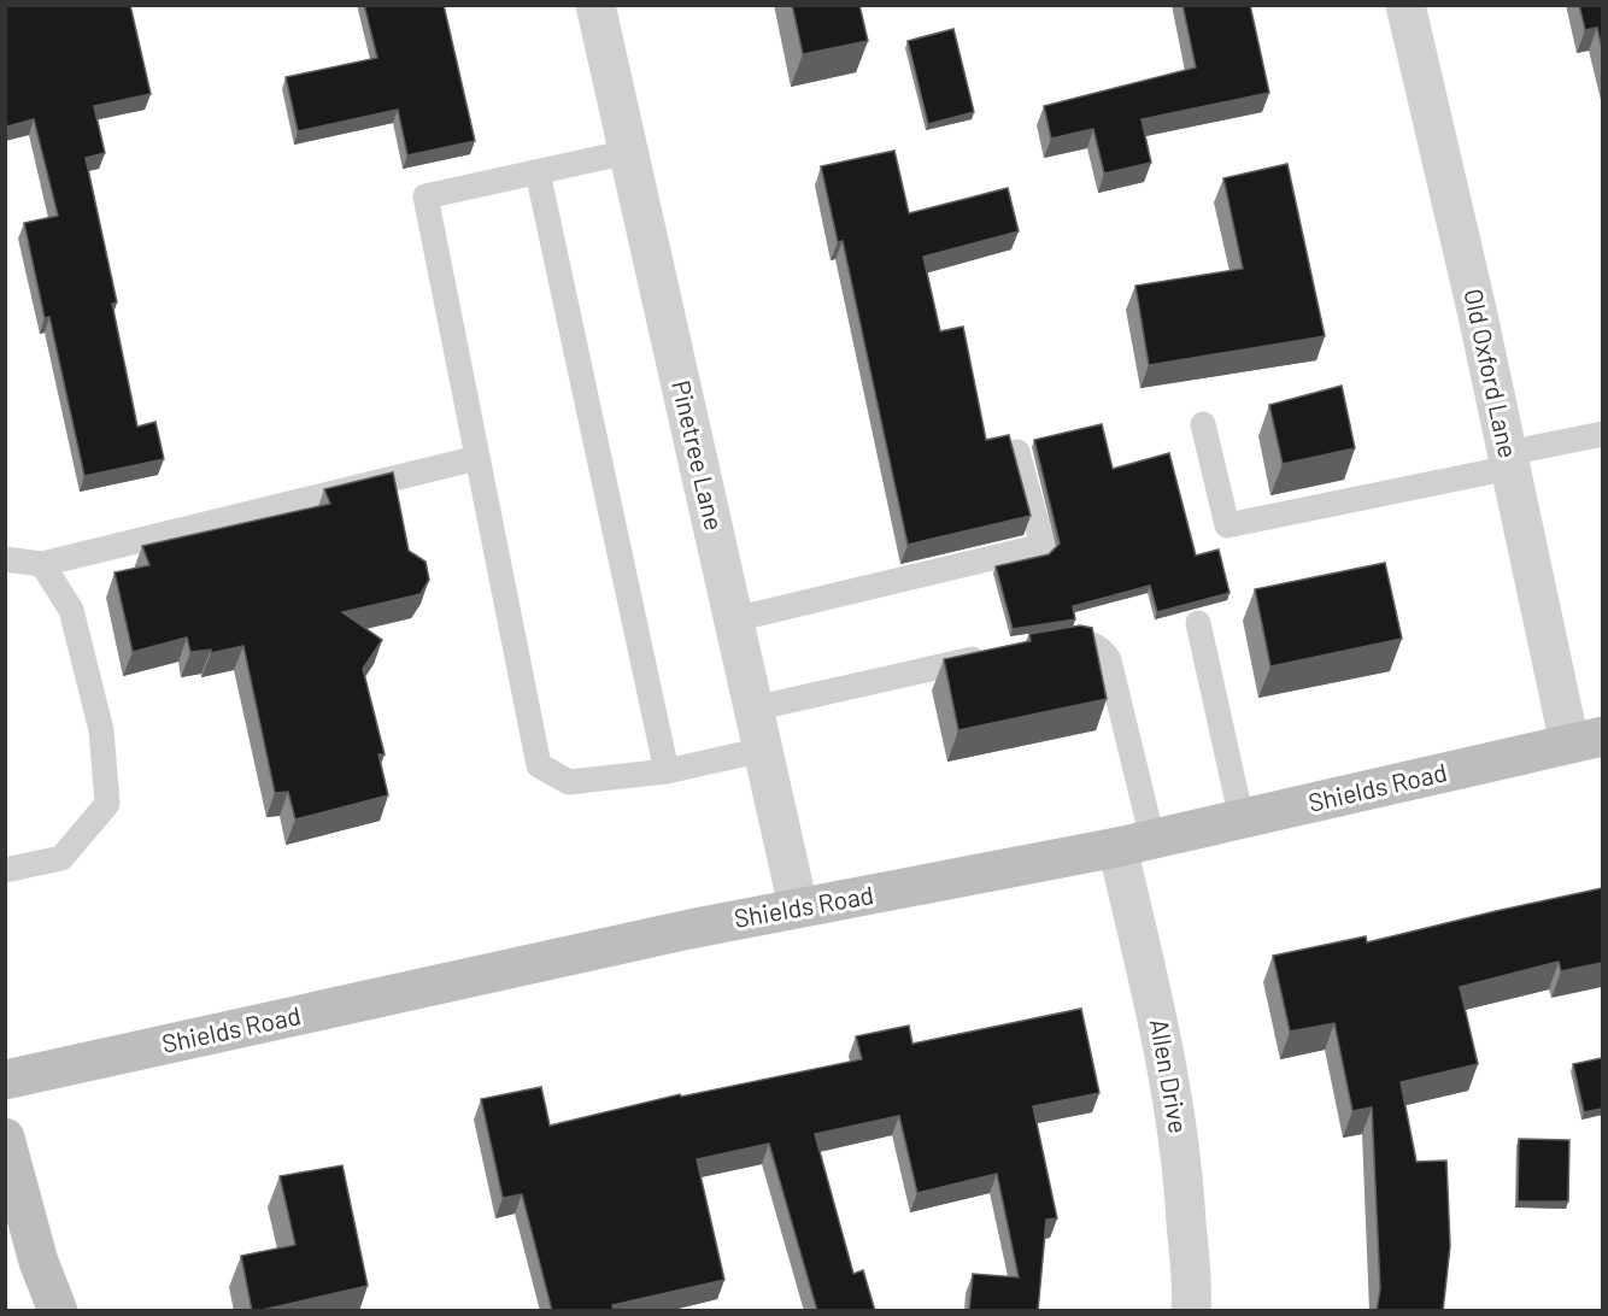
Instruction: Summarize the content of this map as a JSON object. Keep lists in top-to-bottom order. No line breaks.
{"streets":{"main road":["Shields Road"],"street":["Old Oxford Lane","Pinetree Lane","Allen Drive"]},"crossings":[["Old Oxford Lane","Shields Road"],["Pinetree Lane","Shields Road"],["Shields Road","Allen Drive"]]}
